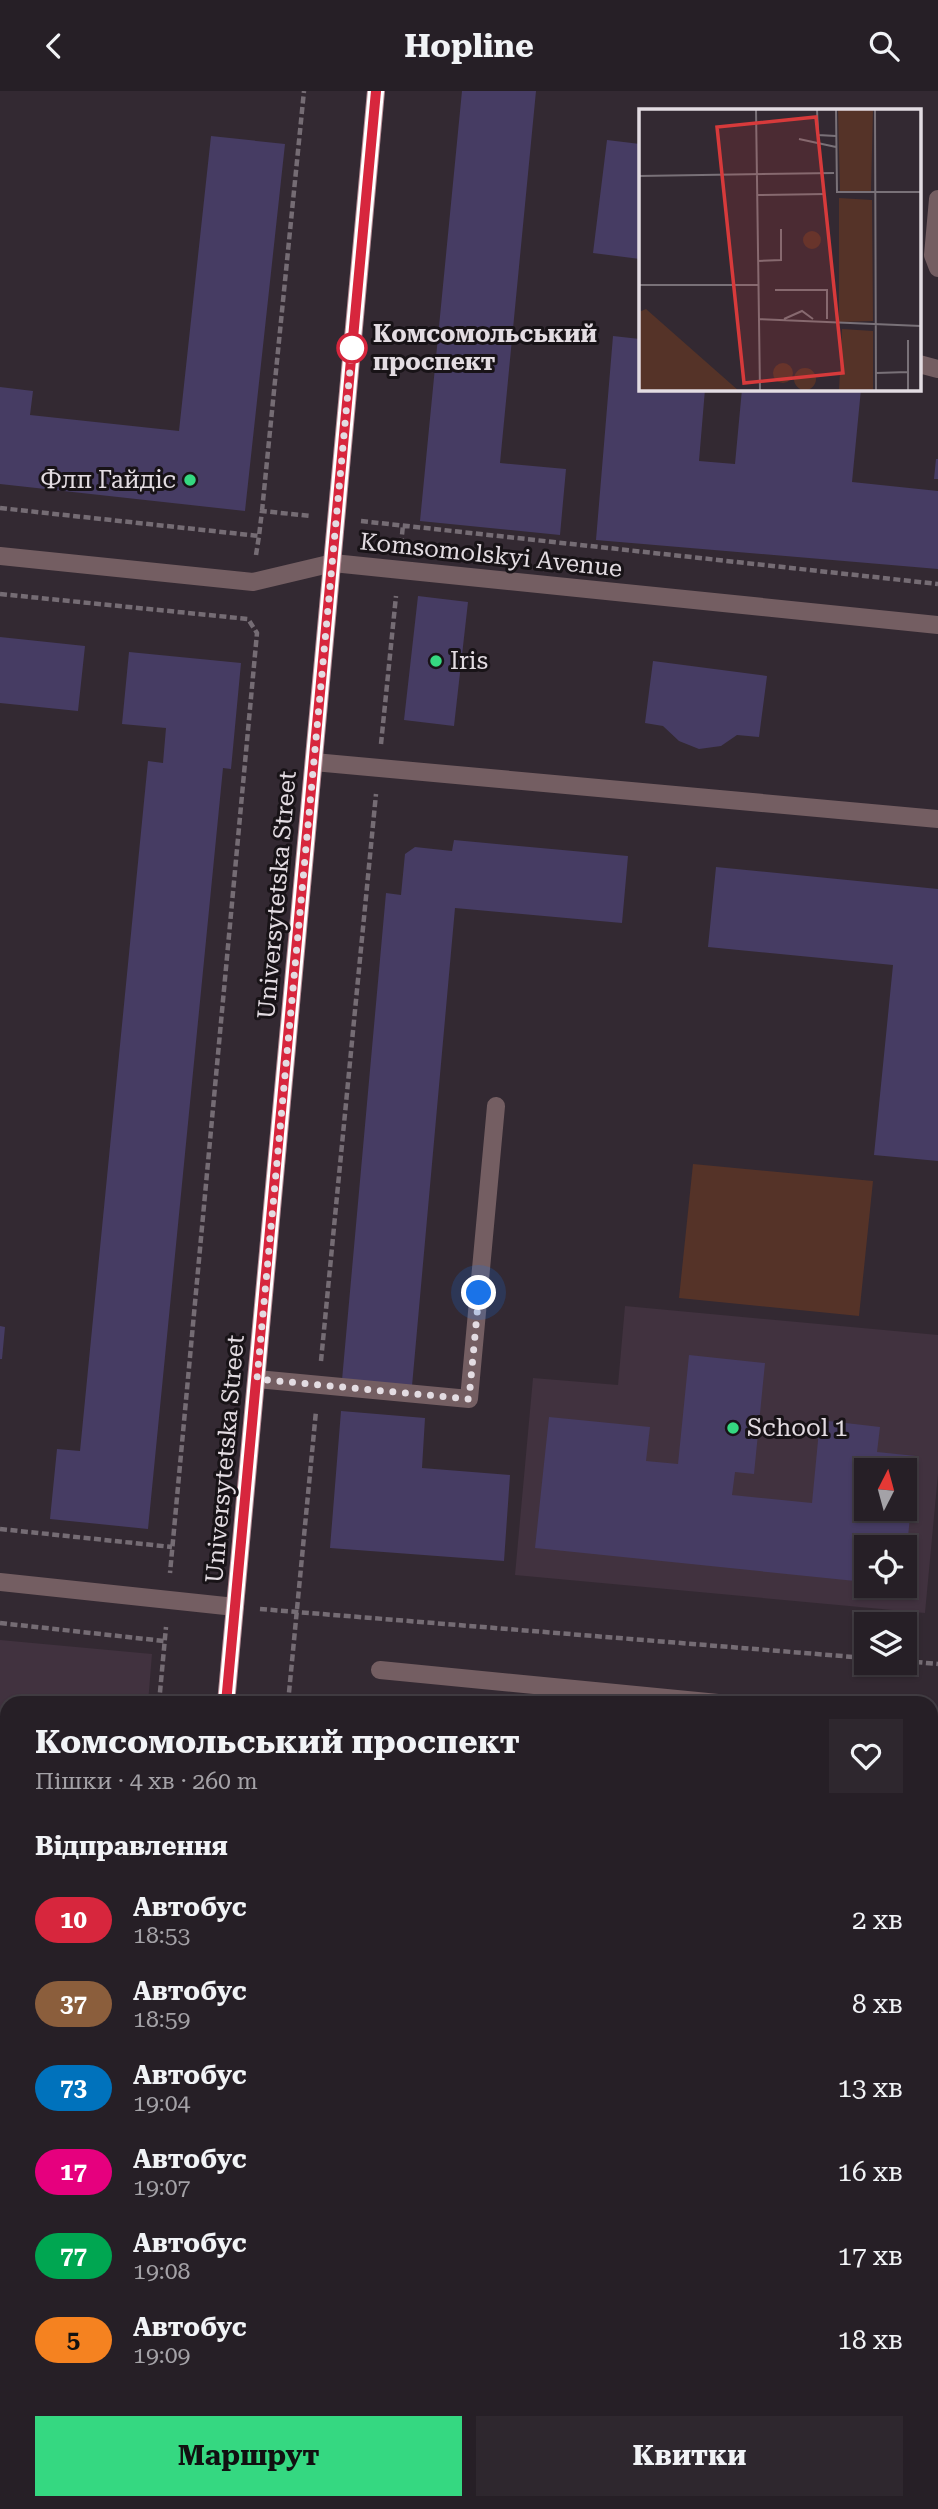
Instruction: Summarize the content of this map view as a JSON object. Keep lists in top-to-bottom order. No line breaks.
{"streets":{"main road":["Universytetska Street"],"street":["Komsomolskyi Avenue"]},"crossings":[["Komsomolskyi Avenue","Universytetska Street"]],"places":["Комсомольський проспект","Флп Гайдіс","Iris","School 1"],"lines":["bus line 10"],"north":"top","page":{"header":"Hopline","heading":[["Комсомольський проспект","Пішки · 4 хв · 260 m"],"Відправлення"],"list":[{"mark":"10","name":"Автобус","note":"18:53","value":"2 хв"},{"mark":"37","name":"Автобус","note":"18:59","value":"8 хв"},{"mark":"73","name":"Автобус","note":"19:04","value":"13 хв"},{"mark":"17","name":"Автобус","note":"19:07","value":"16 хв"},{"mark":"77","name":"Автобус","note":"19:08","value":"17 хв"},{"mark":"5","name":"Автобус","note":"19:09","value":"18 хв"}],"buttons":["Маршрут","Квитки"]}}
